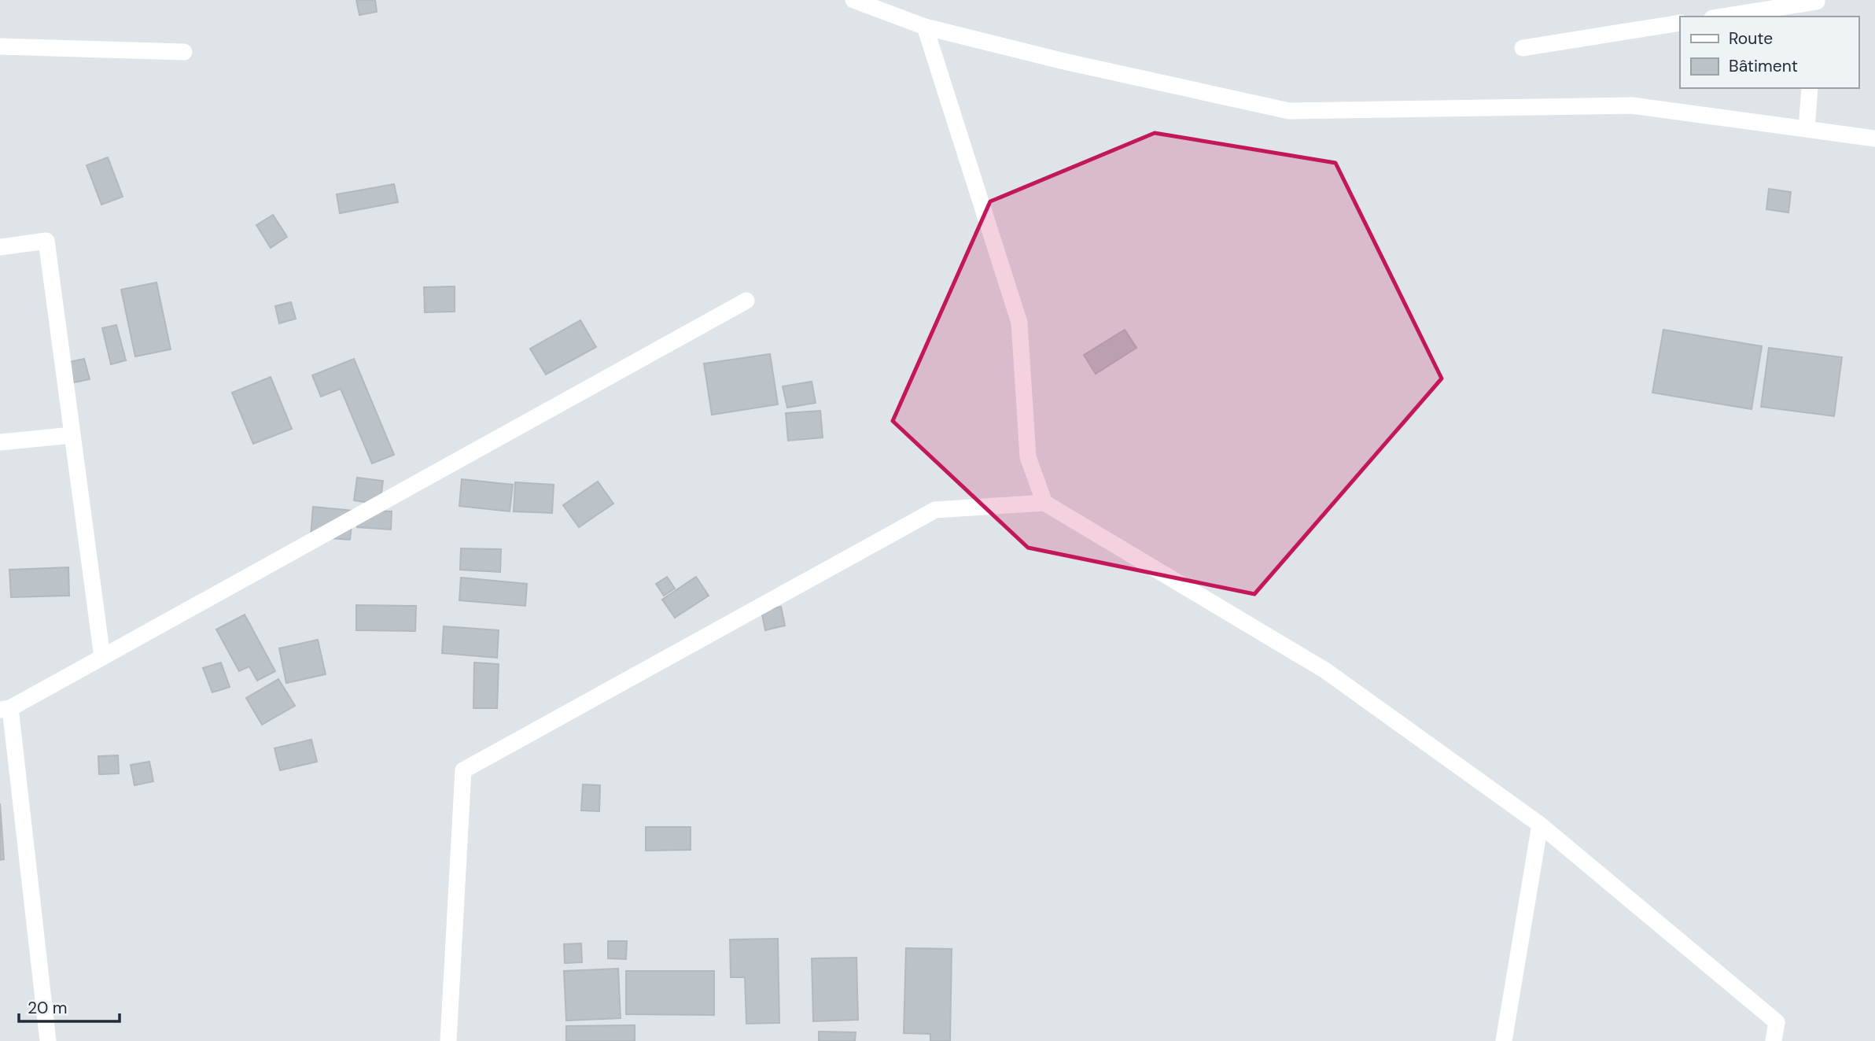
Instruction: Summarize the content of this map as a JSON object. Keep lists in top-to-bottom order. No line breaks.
{"legend":["Route","Bâtiment"],"scale_bar":"20 m"}
